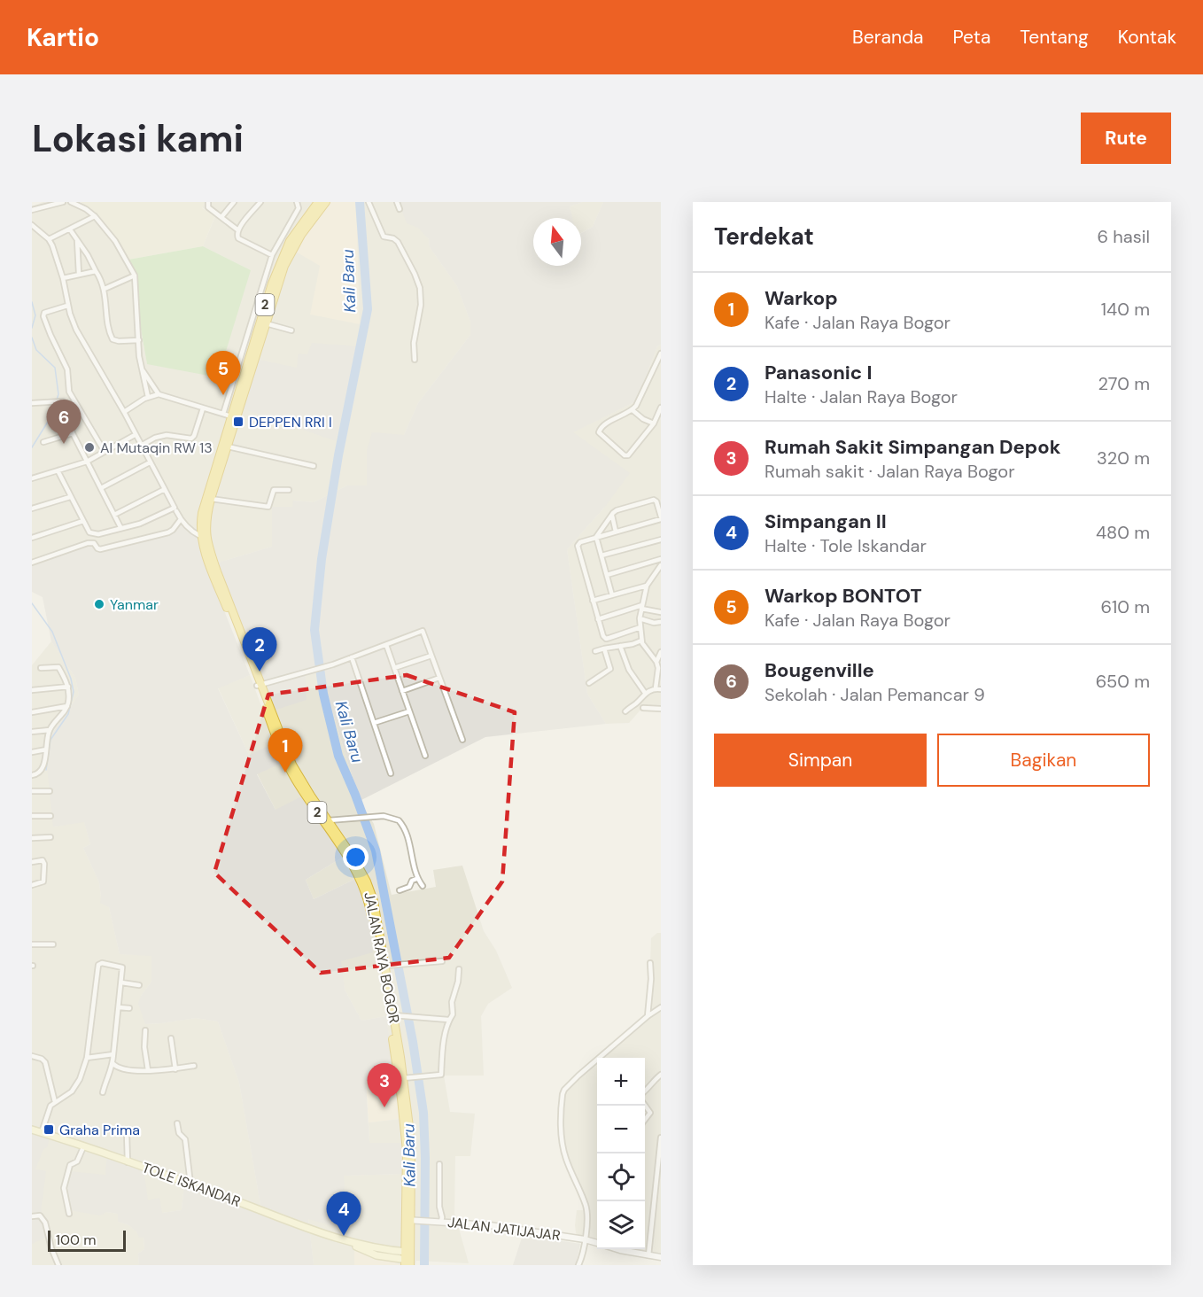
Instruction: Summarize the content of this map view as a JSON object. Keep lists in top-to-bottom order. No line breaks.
{"streets":{"highway":["2","JALAN RAYA BOGOR"],"main road":["TOLE ISKANDAR"],"street":["JALAN JATIJAJAR"]},"crossings":[["JALAN RAYA BOGOR","TOLE ISKANDAR"],["JALAN RAYA BOGOR","JALAN JATIJAJAR"]],"water":["Kali Baru"],"places":{"transit":["DEPPEN RRI I","Graha Prima"],"other":["Al Mutaqin RW 13","Yanmar"]},"scale_bar":"100 m","north":"top","page":{"header":"Kartio","nav":["Beranda","Peta","Tentang","Kontak"],"buttons":["Rute",["Simpan","Bagikan"]],"title":"Lokasi kami","heading":["Terdekat","6 hasil"],"list":[{"mark":"1","name":"Warkop","note":"Kafe · Jalan Raya Bogor","value":"140 m"},{"mark":"2","name":"Panasonic I","note":"Halte · Jalan Raya Bogor","value":"270 m"},{"mark":"3","name":"Rumah Sakit Simpangan Depok","note":"Rumah sakit · Jalan Raya Bogor","value":"320 m"},{"mark":"4","name":"Simpangan II","note":"Halte · Tole Iskandar","value":"480 m"},{"mark":"5","name":"Warkop BONTOT","note":"Kafe · Jalan Raya Bogor","value":"610 m"},{"mark":"6","name":"Bougenville","note":"Sekolah · Jalan Pemancar 9","value":"650 m"}],"pins":["5","6","2","1","3","4"],"map_buttons":["+","−"],"scale":"100 m"}}
